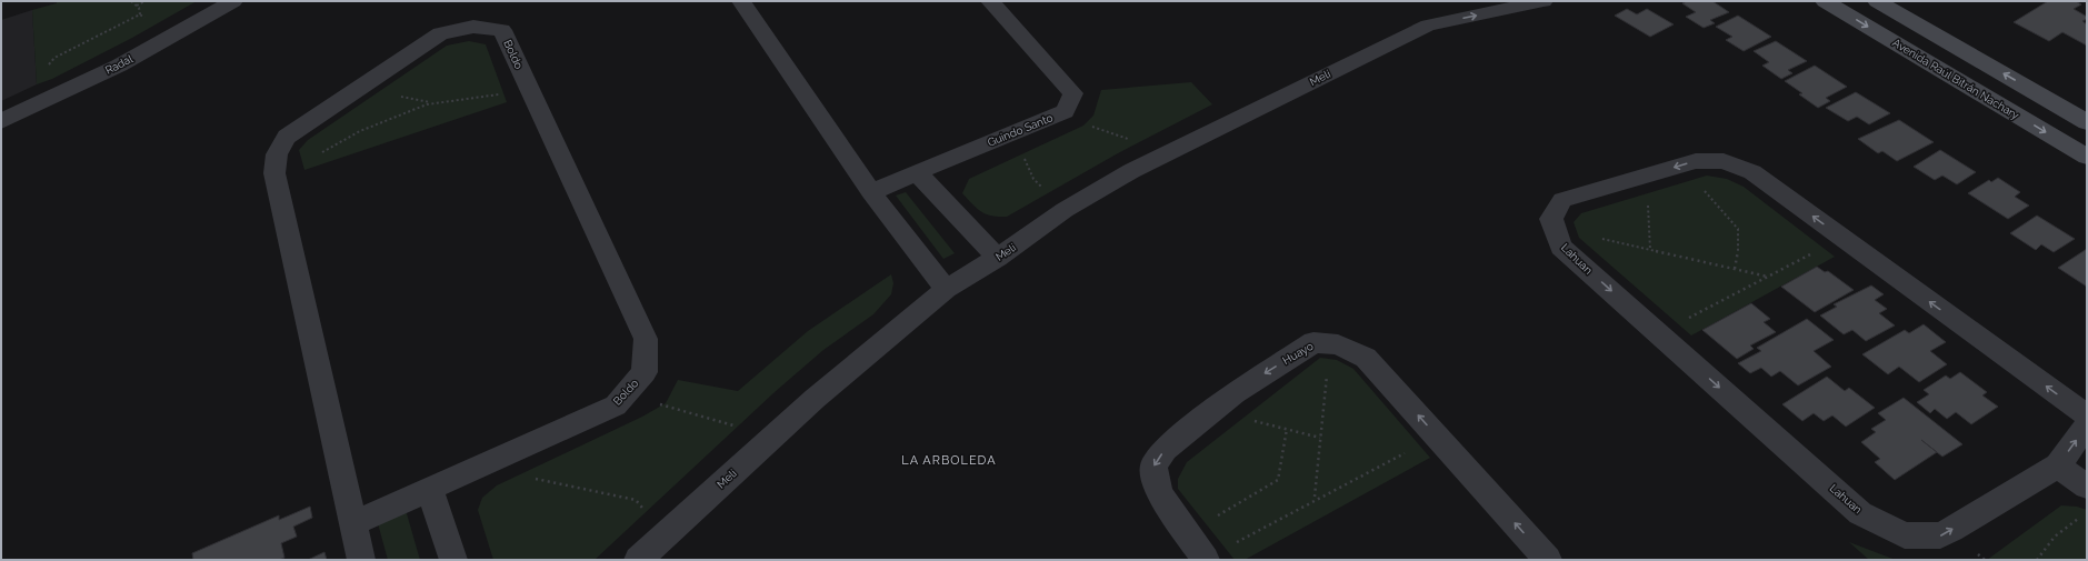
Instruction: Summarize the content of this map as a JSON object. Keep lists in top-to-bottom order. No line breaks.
{"streets":{"main road":["Avenida Raúl Bitrán Nachary"],"street":["Boldo","Radal","Meli","Guindo Santo","Lahuan","Huayo"]},"districts":["LA ARBOLEDA"]}
